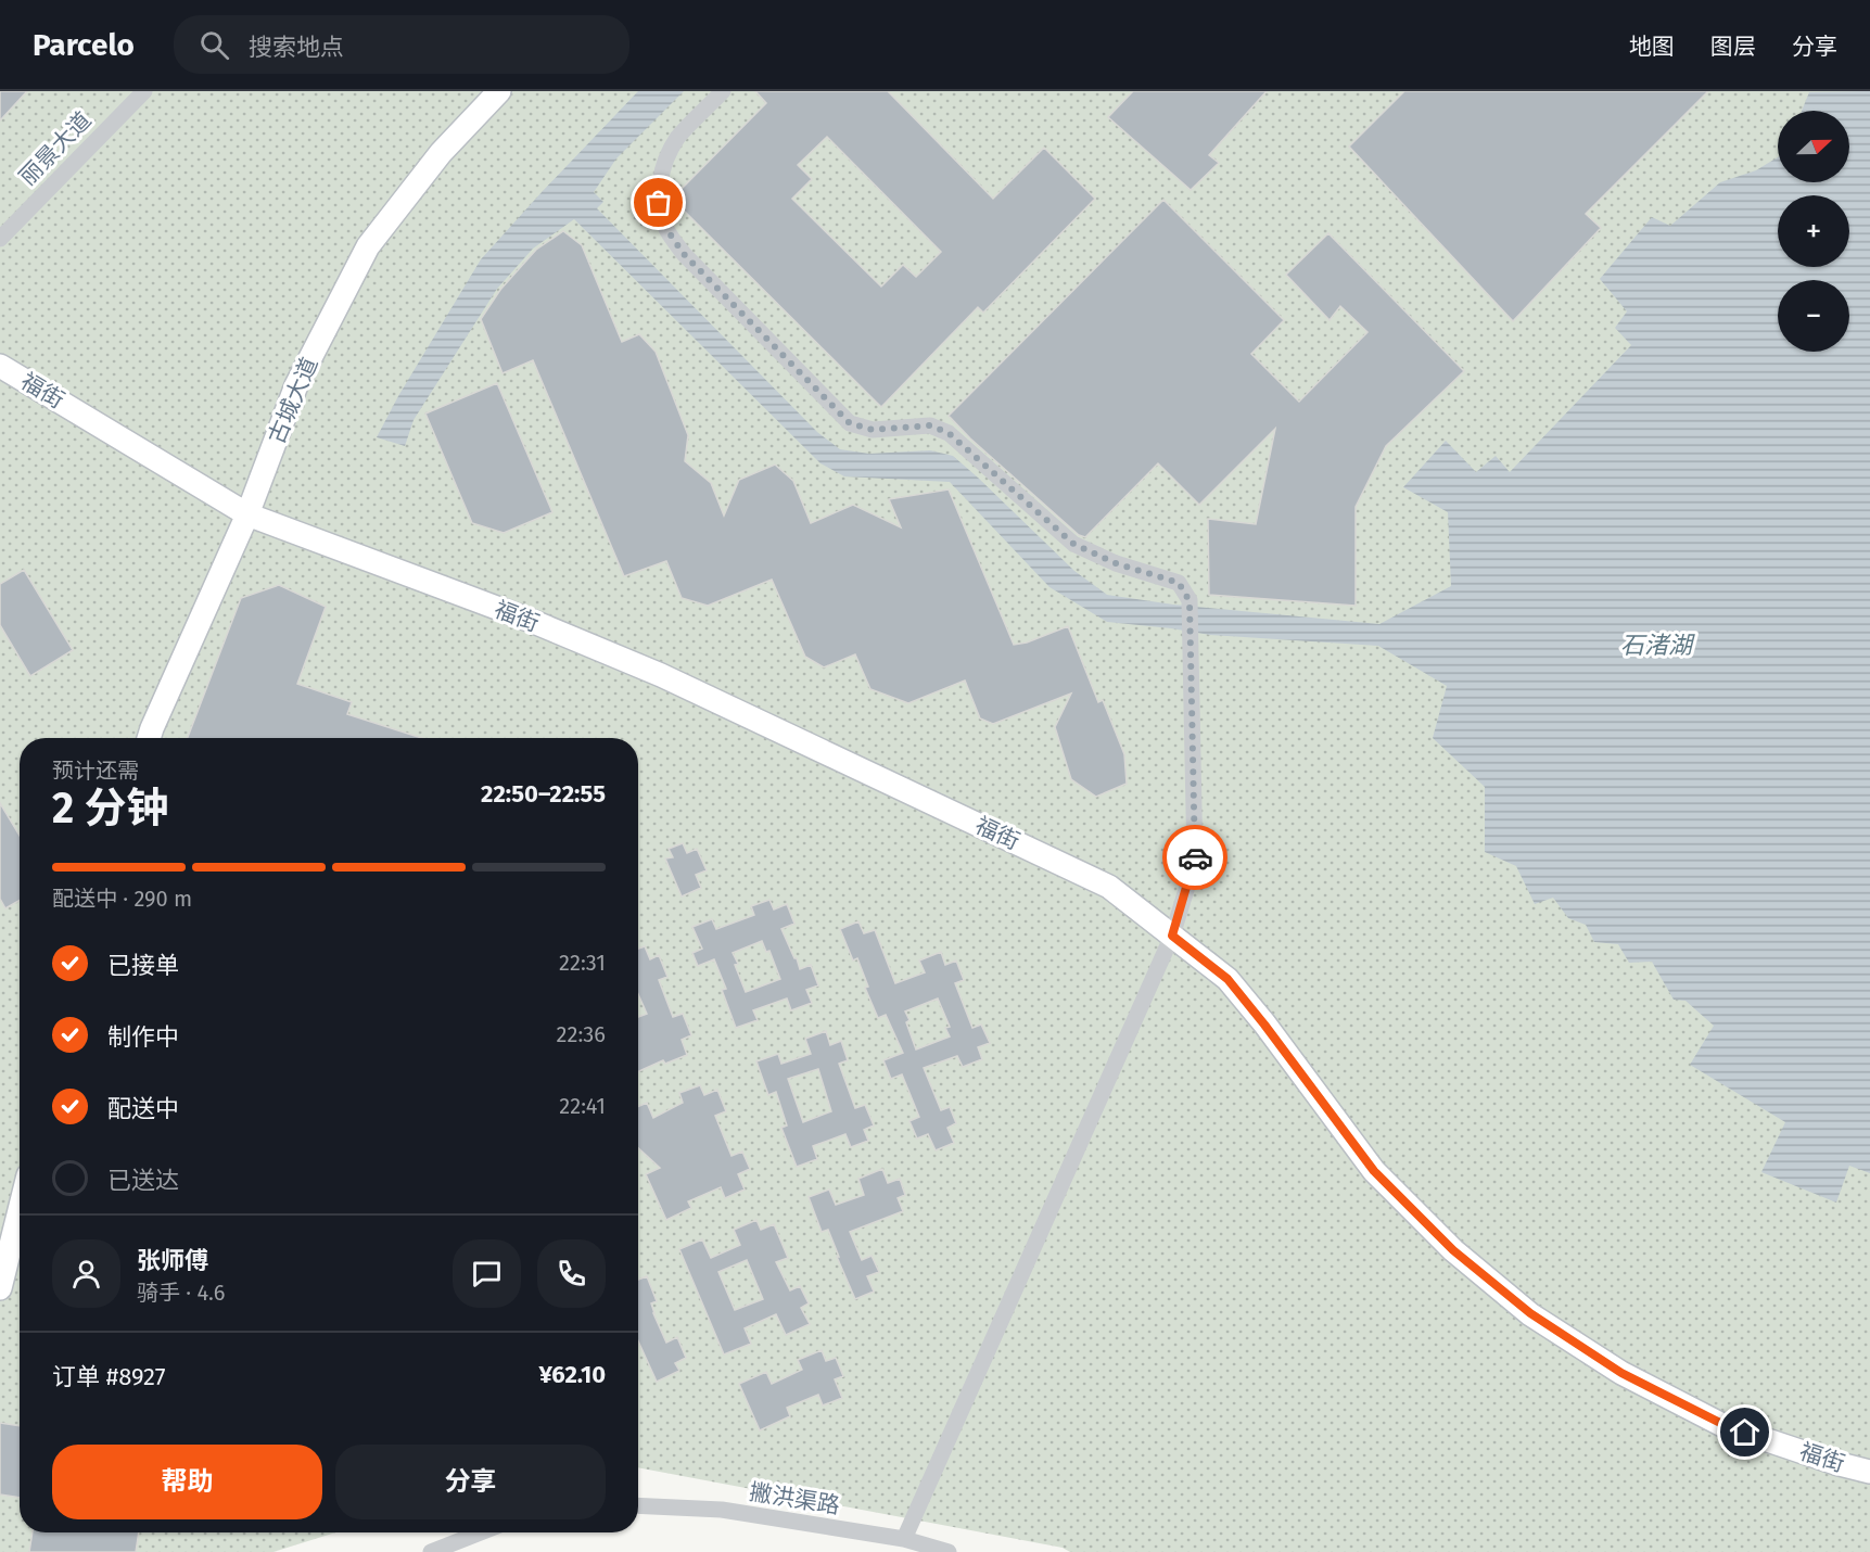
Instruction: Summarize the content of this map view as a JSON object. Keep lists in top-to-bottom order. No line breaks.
{"streets":{"street":["丽景大道","福街","古城大道","撇洪渠路"]},"crossings":[["福街","古城大道"]],"water":["石渚湖"],"north":"right","page":{"header":"Parcelo","search":"搜索地点","nav":["地图","图层","分享"],"map_buttons":["+","−"],"heading":["2 分钟","预计还需","22:50–22:55"],"panel":["张师傅","骑手 · 4.6","订单 #8927","¥62.10"],"bar":"配送中 · 290 m","list":[["已接单","22:31"],["制作中","22:36"],["配送中","22:41"],"已送达"],"buttons":["帮助","分享"]}}
